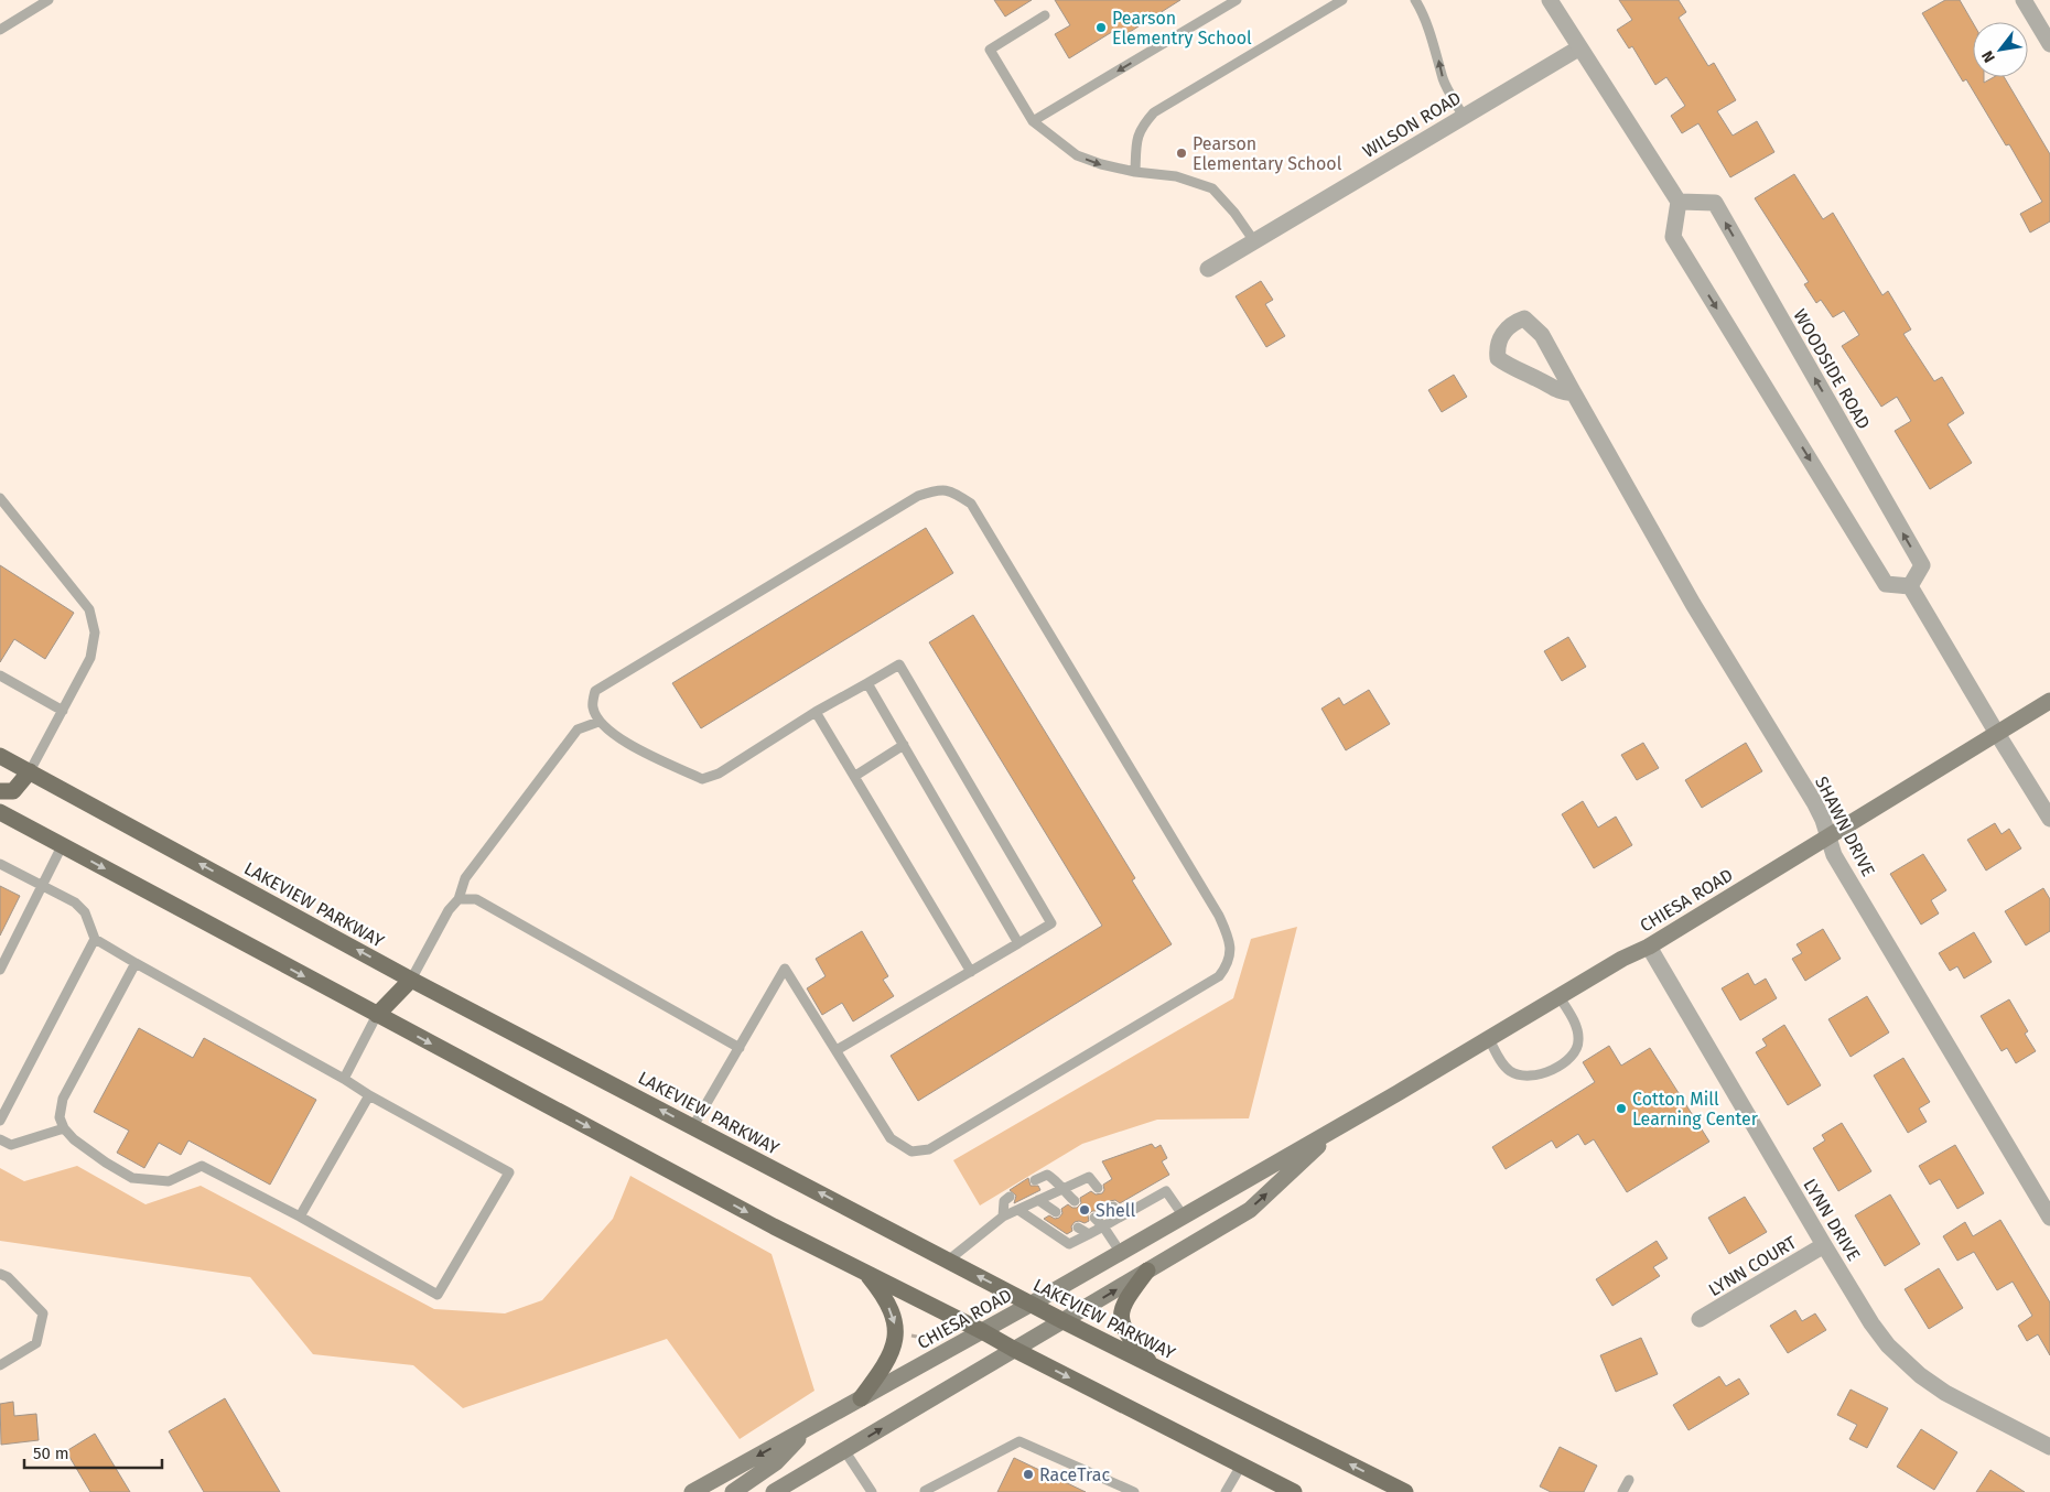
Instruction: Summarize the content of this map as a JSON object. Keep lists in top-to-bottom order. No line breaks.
{"streets":{"main road":["CHIESA ROAD","LAKEVIEW PARKWAY"],"street":["WILSON ROAD","WOODSIDE ROAD","SHAWN DRIVE","LYNN DRIVE","LYNN COURT"]},"crossings":[["SHAWN DRIVE","CHIESA ROAD"],["CHIESA ROAD","LAKEVIEW PARKWAY"],["CHIESA ROAD","LYNN DRIVE"],["LYNN DRIVE","LYNN COURT"]],"places":["Pearson Elementry School","Pearson Elementary School","Cotton Mill Learning Center","Shell","RaceTrac"],"scale_bar":"50 m","north":"bottom left"}
